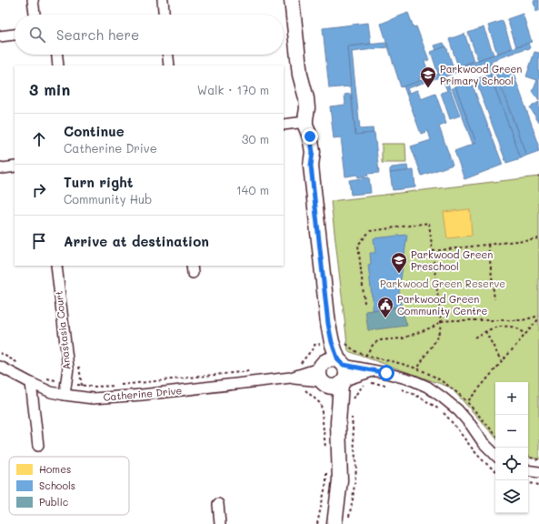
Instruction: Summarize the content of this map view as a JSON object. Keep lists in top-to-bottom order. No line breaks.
{"streets":{"street":["Anastasia Court","Catherine Drive"]},"crossings":[["Anastasia Court","Catherine Drive"]],"parks":["Parkwood Green Reserve"],"places":{"school or university":["Parkwood Green Primary School","Parkwood Green Preschool"],"public building":["Parkwood Green Community Centre"]},"legend":["Homes","Schools","Public"],"page":{"search":"Search here","heading":["3 min","Walk · 170 m"],"list":[["Continue","Catherine Drive","30 m"],["Turn right","Community Hub","140 m"],"Arrive at destination"],"map_buttons":["+","−"]}}
